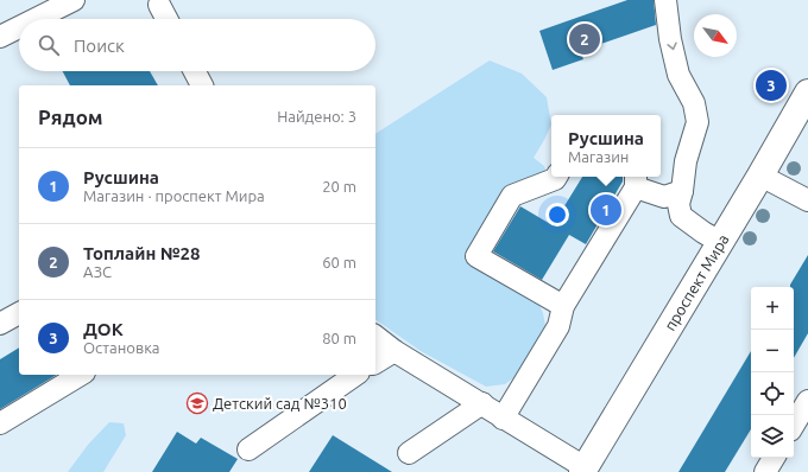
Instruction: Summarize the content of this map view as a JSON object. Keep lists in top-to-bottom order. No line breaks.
{"streets":{"main road":["проспект Мира"]},"places":{"school or university":["Детский сад №310"]},"north":"bottom right","page":{"search":"Поиск","pins":["2","3","1"],"heading":["Рядом","Найдено: 3"],"popup":["Русшина","Магазин"],"list":[{"mark":"1","name":"Русшина","note":"Магазин · проспект Мира","value":"20 m"},{"mark":"2","name":"Топлайн №28","note":"АЗС","value":"60 m"},{"mark":"3","name":"ДОК","note":"Остановка","value":"80 m"}],"map_buttons":["+","−"]}}
